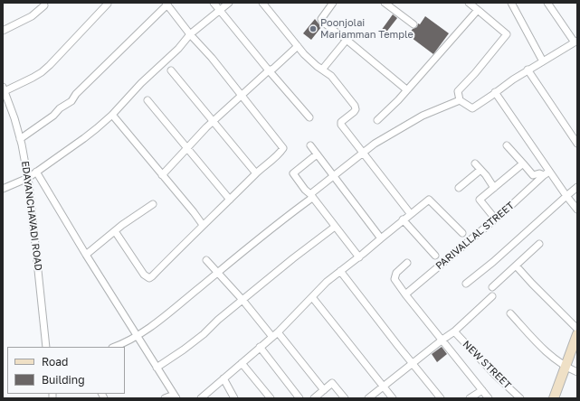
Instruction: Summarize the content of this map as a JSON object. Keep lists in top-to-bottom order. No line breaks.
{"streets":{"street":["EDAYANCHAVADI ROAD","PARIVALLAL STREET","NEW STREET"]},"places":["Poonjolai Mariamman Temple"],"legend":["Road","Building"]}
